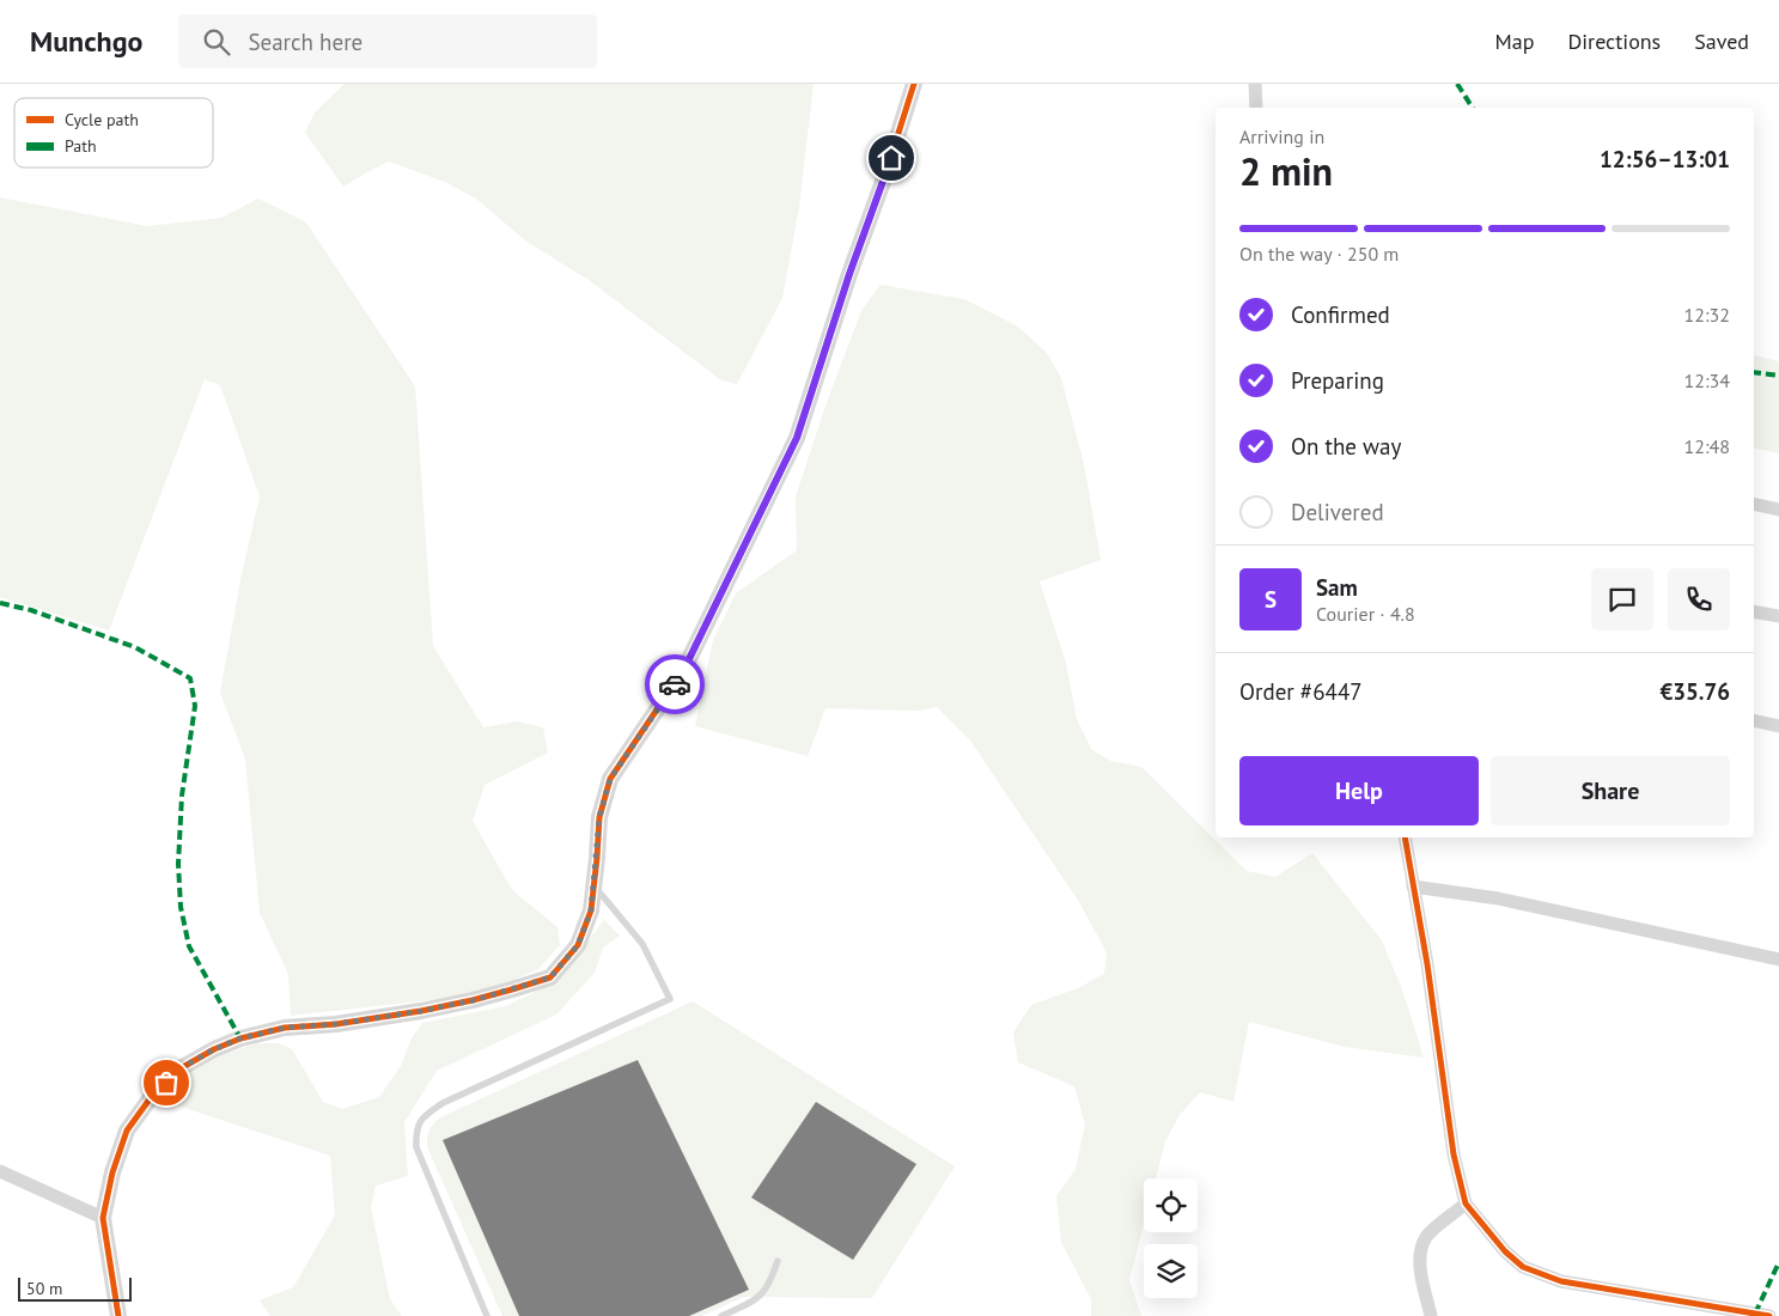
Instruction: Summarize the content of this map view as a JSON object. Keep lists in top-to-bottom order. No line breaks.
{"legend":["Cycle path","Path"],"scale_bar":"50 m","page":{"header":"Munchgo","search":"Search here","nav":["Map","Directions","Saved"],"heading":["2 min","Arriving in","12:56–13:01"],"panel":["Sam","Courier · 4.8","Order #6447","€35.76"],"bar":"On the way · 250 m","list":[["Confirmed","12:32"],["Preparing","12:34"],["On the way","12:48"],"Delivered"],"round":"S","buttons":["Help","Share"],"scale":"50 m"}}
